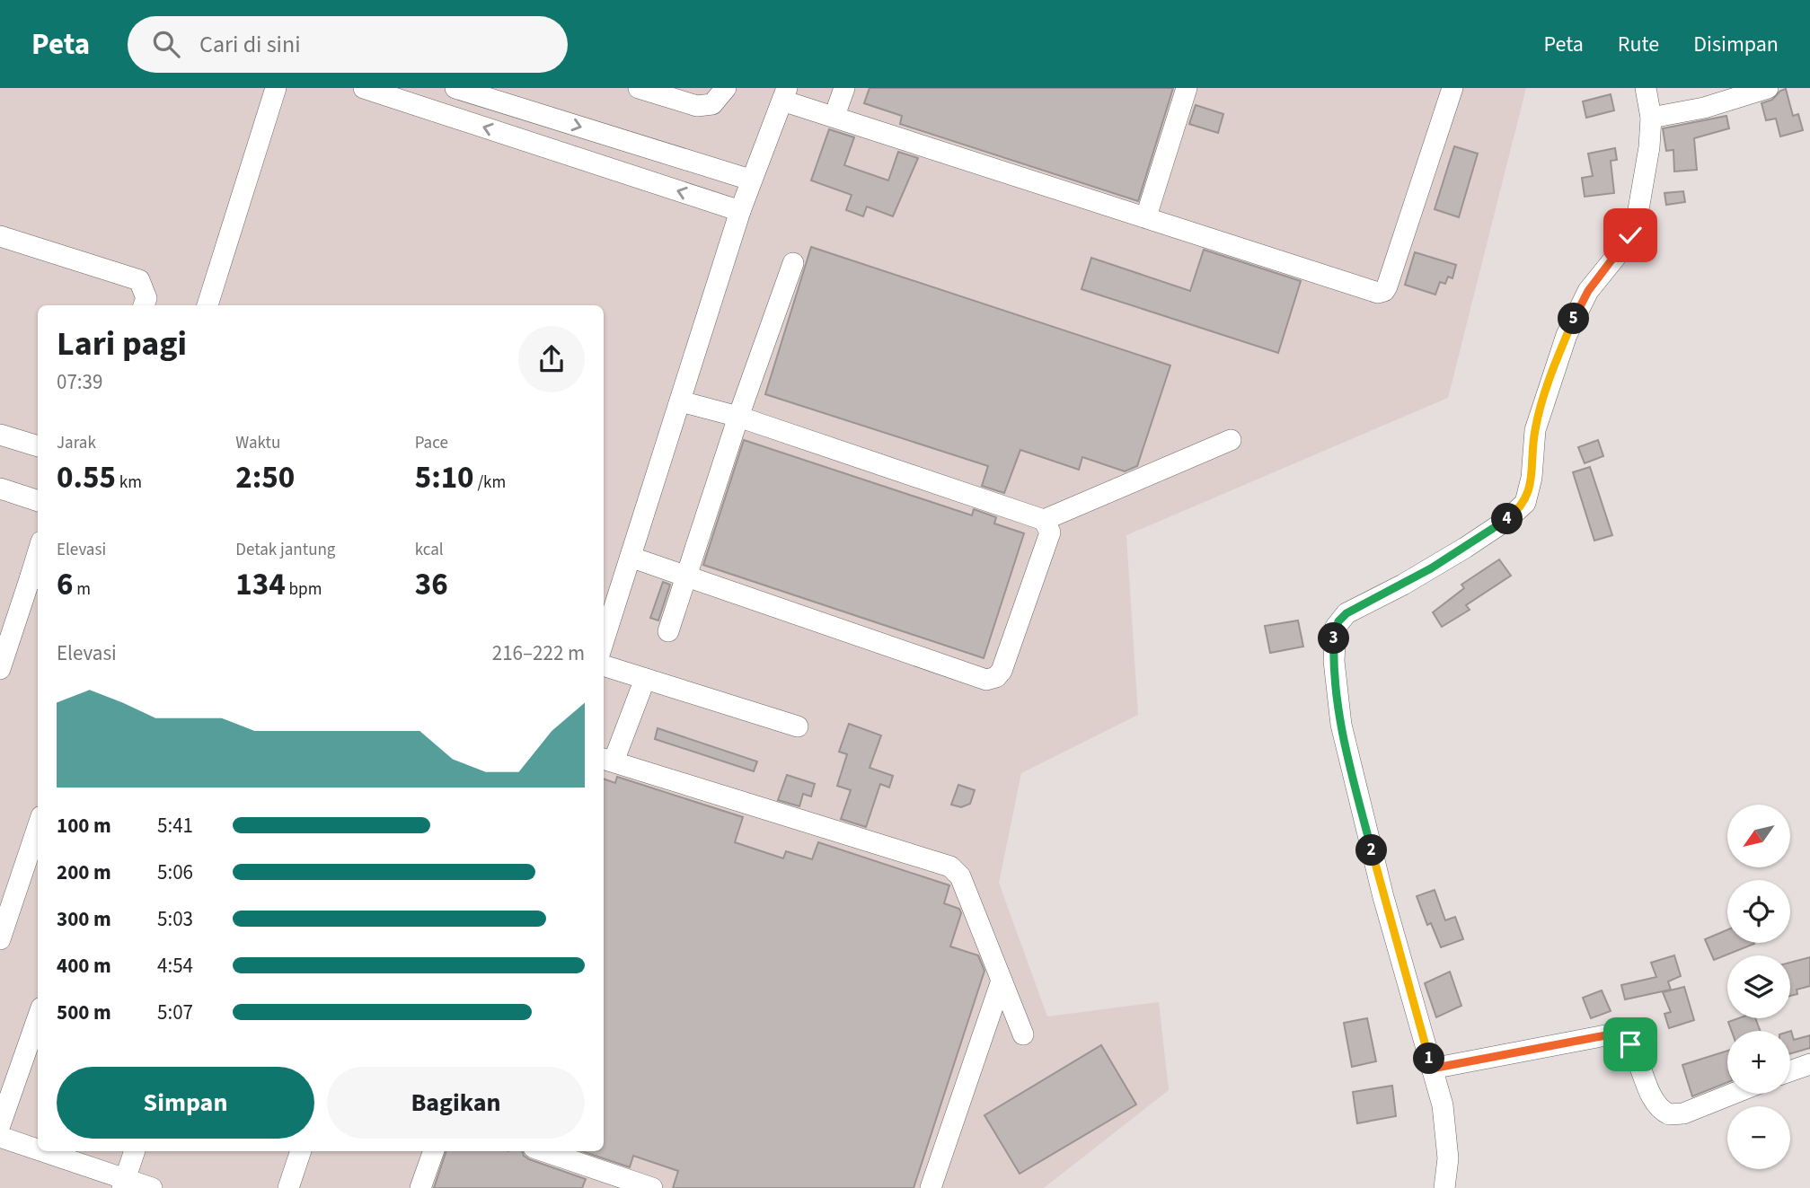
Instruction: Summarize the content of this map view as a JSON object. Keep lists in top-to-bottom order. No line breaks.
{"north":"bottom left","page":{"header":"Peta","search":"Cari di sini","nav":["Peta","Rute","Disimpan"],"pins":["5","4","3","2","1"],"heading":["Lari pagi","07:39"],"stats":[["Jarak","0.55 km"],["Waktu","2:50"],["Pace","5:10 /km"],["Elevasi","6 m"],["Detak jantung","134 bpm"],["kcal","36"]],"chart":["Elevasi","216–222 m"],"list":[{"name":"100 m","note":"5:41"},{"name":"200 m","note":"5:06"},{"name":"300 m","note":"5:03"},{"name":"400 m","note":"4:54"},{"name":"500 m","note":"5:07"}],"map_buttons":["+","−"],"buttons":["Simpan","Bagikan"]}}
